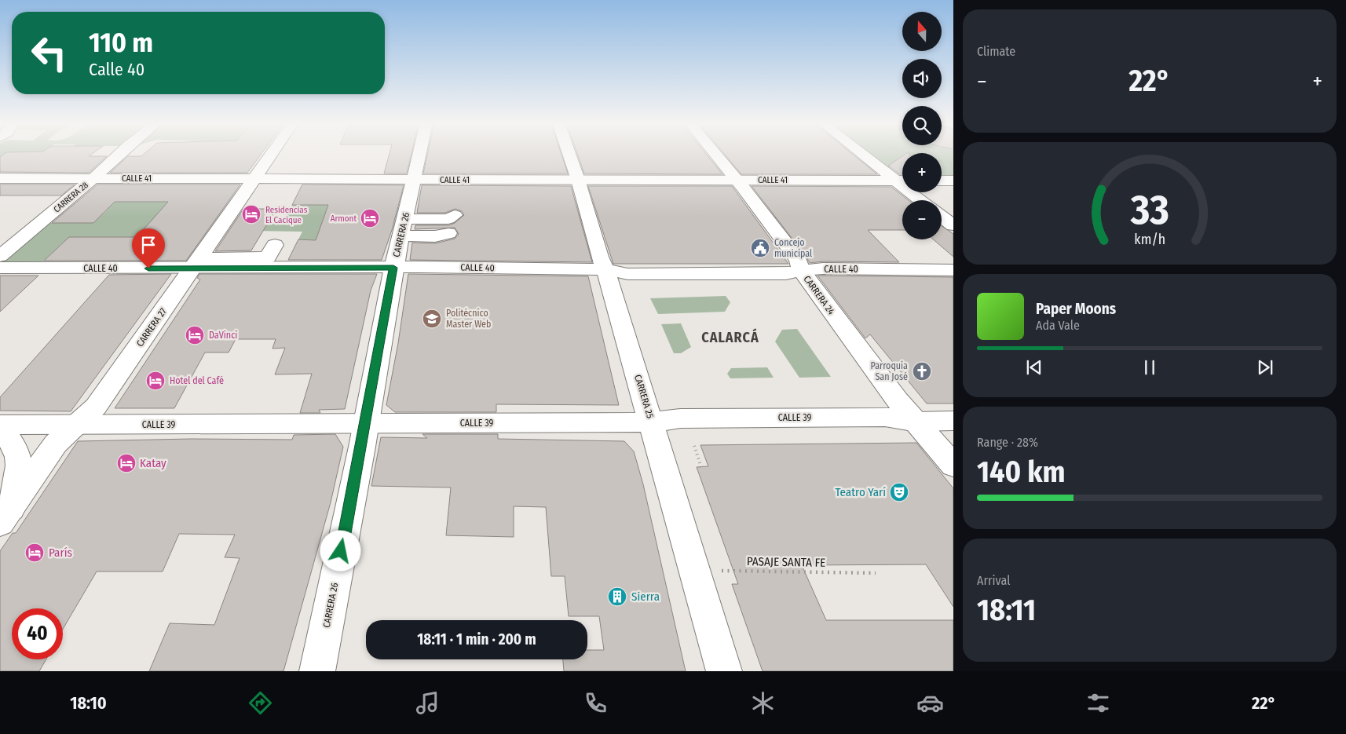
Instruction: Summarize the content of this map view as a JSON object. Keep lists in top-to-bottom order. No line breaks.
{"streets":{"street":["CALLE 41","CARRERA 28","CARRERA 26","CALLE 40","CARRERA 24","CARRERA 27","CARRERA 25","CALLE 39"],"path":["PASAJE SANTA FE"]},"crossings":[["CALLE 41","CARRERA 28"],["CALLE 41","CARRERA 26"],["CALLE 41","CARRERA 24"],["CALLE 41","CARRERA 27"],["CALLE 41","CARRERA 25"],["CARRERA 26","CALLE 40"],["CARRERA 26","CALLE 39"],["CALLE 40","CARRERA 24"],["CALLE 40","CARRERA 27"],["CALLE 40","CARRERA 25"],["CARRERA 24","CALLE 39"],["CARRERA 27","CALLE 39"],["CARRERA 25","CALLE 39"],["CARRERA 25","PASAJE SANTA FE"]],"districts":["CALARCÁ"],"places":{"hotel":["Residencias El Cacique","Armont","DaVinci","Hotel del Café","Katay","París"],"public building":["Concejo municipal"],"school or university":["Politécnico Master Web"],"church":["Parroquia San José"],"theatre":["Teatro Yarí"],"building":["Sierra"]},"north":"top","page":{"tile":["Climate",["Range · 28%","140 km"],["Arrival","18:11"]],"map_buttons":["+","−"],"turn":["110 m","Calle 40"],"heat":["−","22°","+"],"song":["Paper Moons","Ada Vale"],"limit":"40","trip":"18:11 · 1 min · 200 m","tabs":["18:10","22°"],"gauge":["33","km/h"]}}
